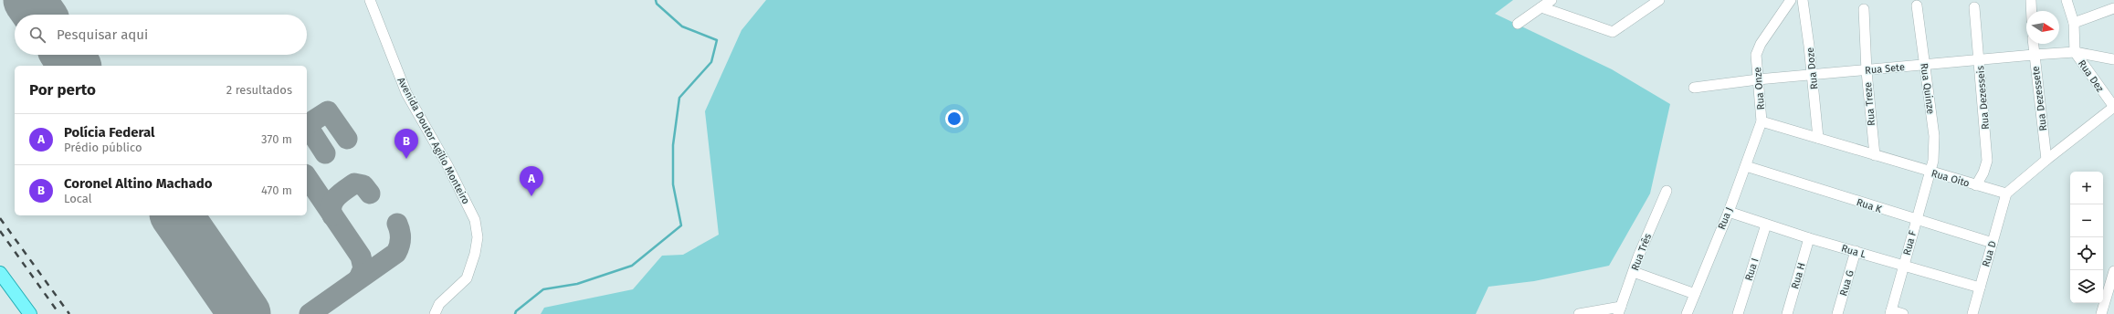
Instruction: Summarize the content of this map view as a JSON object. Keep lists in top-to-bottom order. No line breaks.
{"streets":{"street":["Rua Doze","Rua Sete","Rua Dez","Rua Onze","Rua Quinze","Rua Dezesseis","Rua Dezessete","Rua Treze","Avenida Doutor Agílio Monteiro","Rua Oito","Rua K","Rua J","Rua F","Rua L","Rua Três","Rua D","Rua I","Rua H","Rua G"]},"crossings":[["Rua Doze","Rua Sete"],["Rua Doze","Rua Oito"],["Rua Sete","Rua Dez"],["Rua Sete","Rua Onze"],["Rua Sete","Rua Quinze"],["Rua Sete","Rua Dezesseis"],["Rua Sete","Rua Dezessete"],["Rua Sete","Rua Treze"],["Rua Onze","Rua Oito"],["Rua Onze","Rua J"],["Rua Quinze","Rua Oito"],["Rua Quinze","Rua F"],["Rua Dezesseis","Rua Oito"],["Rua Treze","Rua Oito"],["Rua Oito","Rua J"],["Rua Oito","Rua F"],["Rua Oito","Rua D"],["Rua K","Rua J"],["Rua K","Rua F"],["Rua K","Rua D"],["Rua J","Rua L"],["Rua F","Rua L"],["Rua L","Rua D"],["Rua L","Rua I"],["Rua L","Rua H"],["Rua L","Rua G"]],"north":"right","page":{"search":"Pesquisar aqui","heading":["Por perto","2 resultados"],"list":[{"mark":"A","name":"Polícia Federal","note":"Prédio público","value":"370 m"},{"mark":"B","name":"Coronel Altino Machado","note":"Local","value":"470 m"}],"pins":["B","A"],"map_buttons":["+","−"]}}
